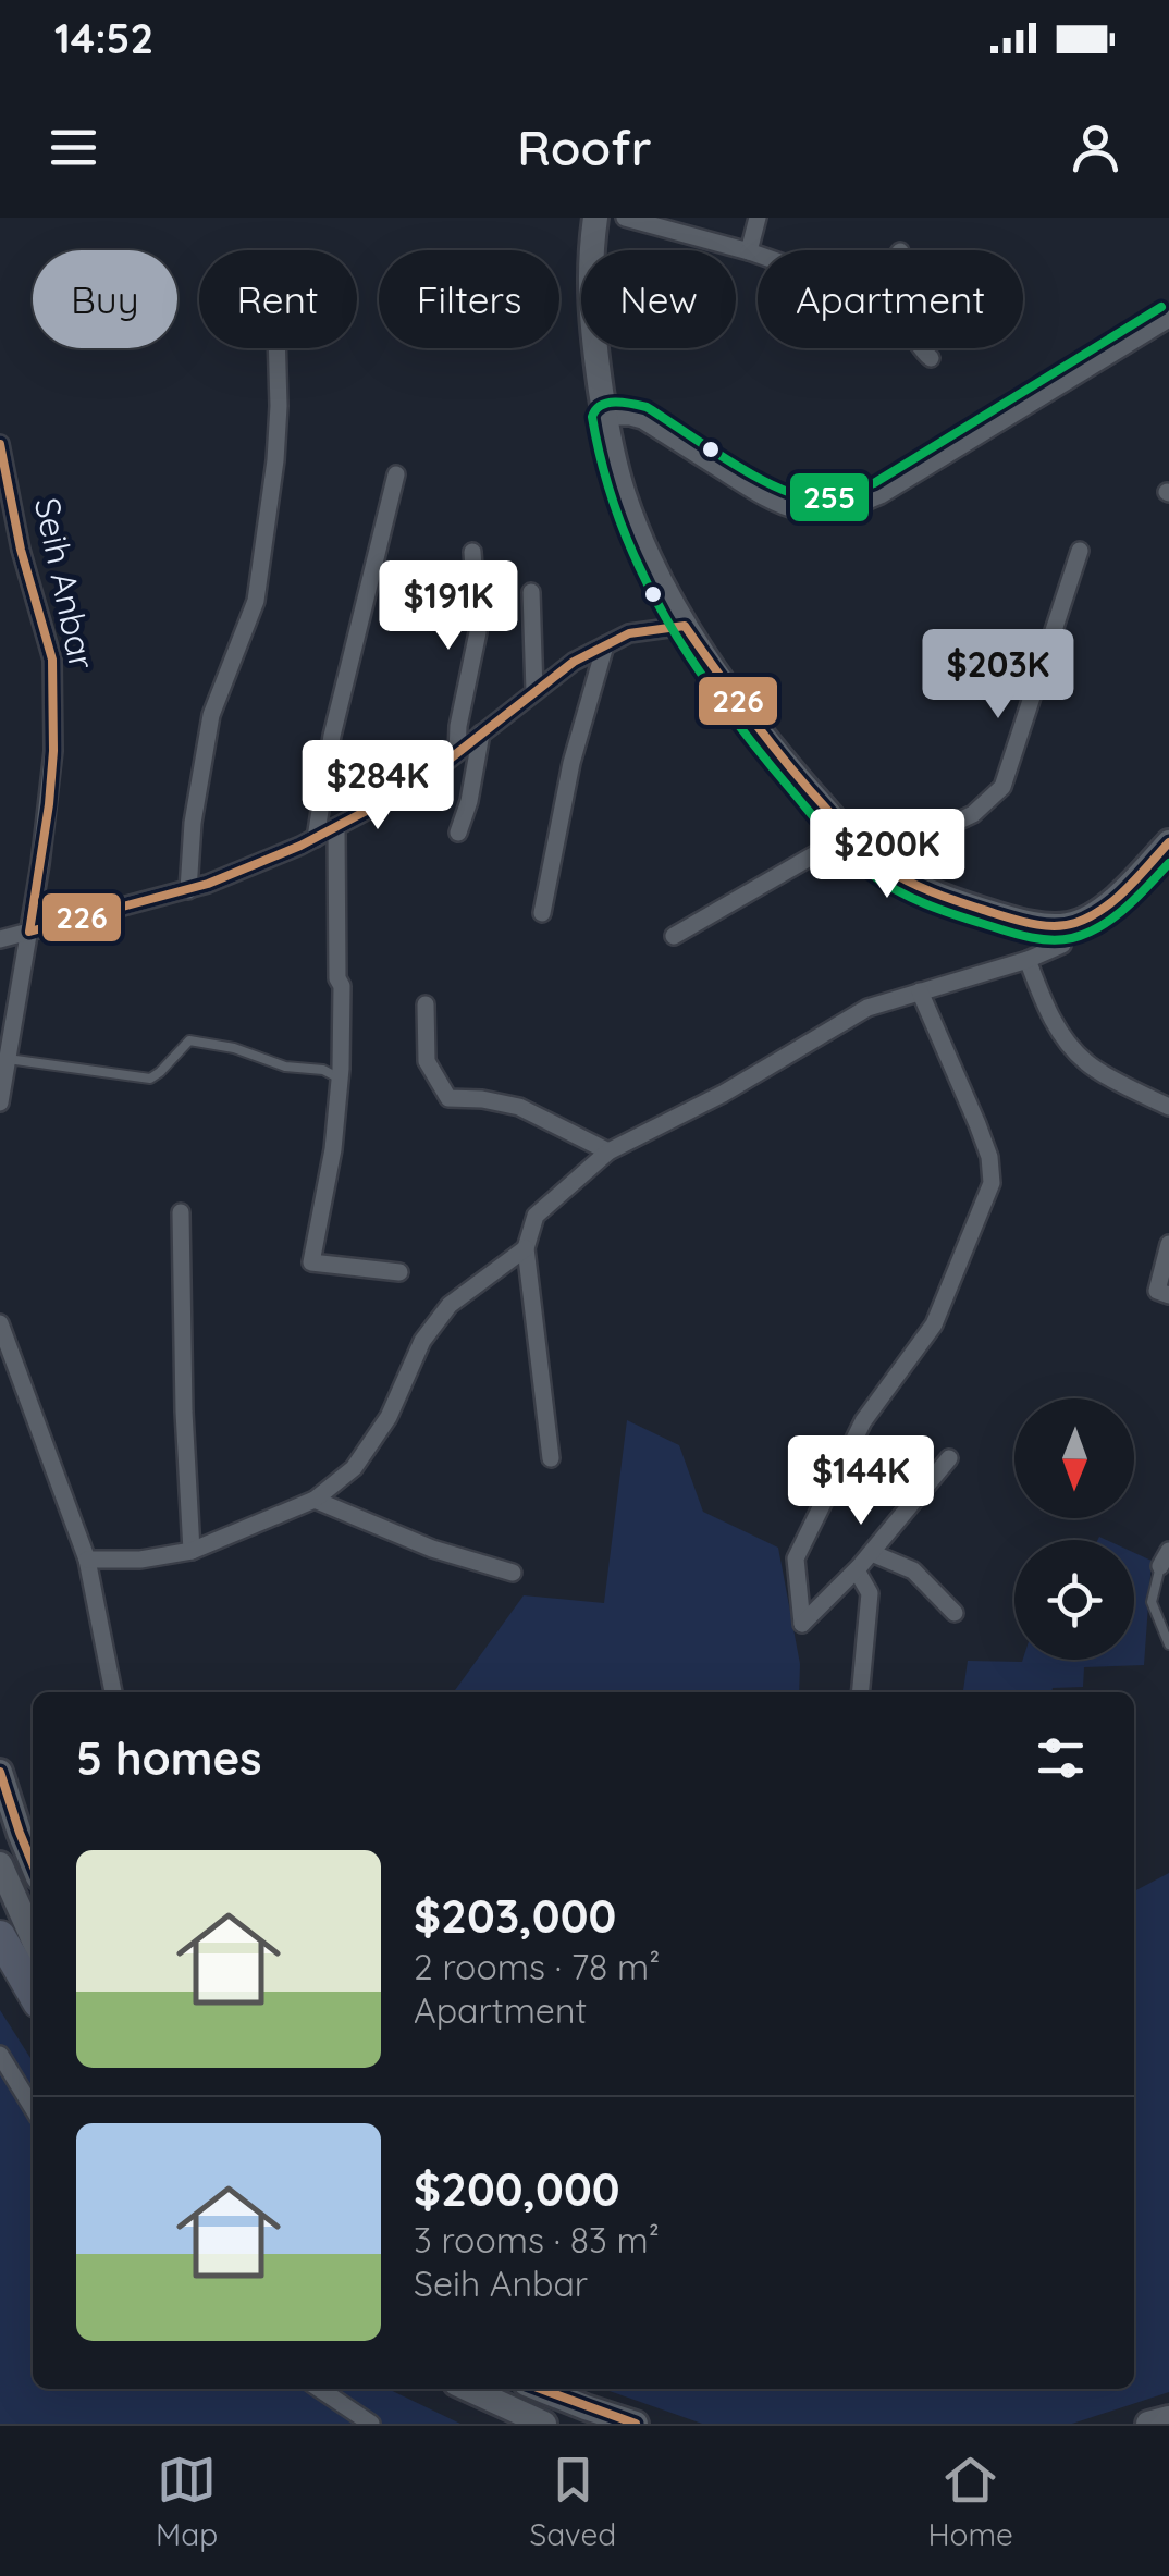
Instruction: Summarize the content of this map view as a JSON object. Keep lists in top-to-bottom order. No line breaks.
{"streets":{"street":["Seih Anbar"]},"lines":["transit line 255","transit line 226"],"north":"bottom","page":{"status":"14:52","header":"Roofr","chip":["Buy","Rent","Filters","New","Apartment"],"price":["$191K","$203K","$284K","$200K","$144K"],"heading":"5 homes","list":[{"name":"$203,000","note":"2 rooms · 78 m² · Apartment"},{"name":"$200,000","note":"3 rooms · 83 m² · Seih Anbar"}],"tabs":["Map","Saved","Home"]}}
